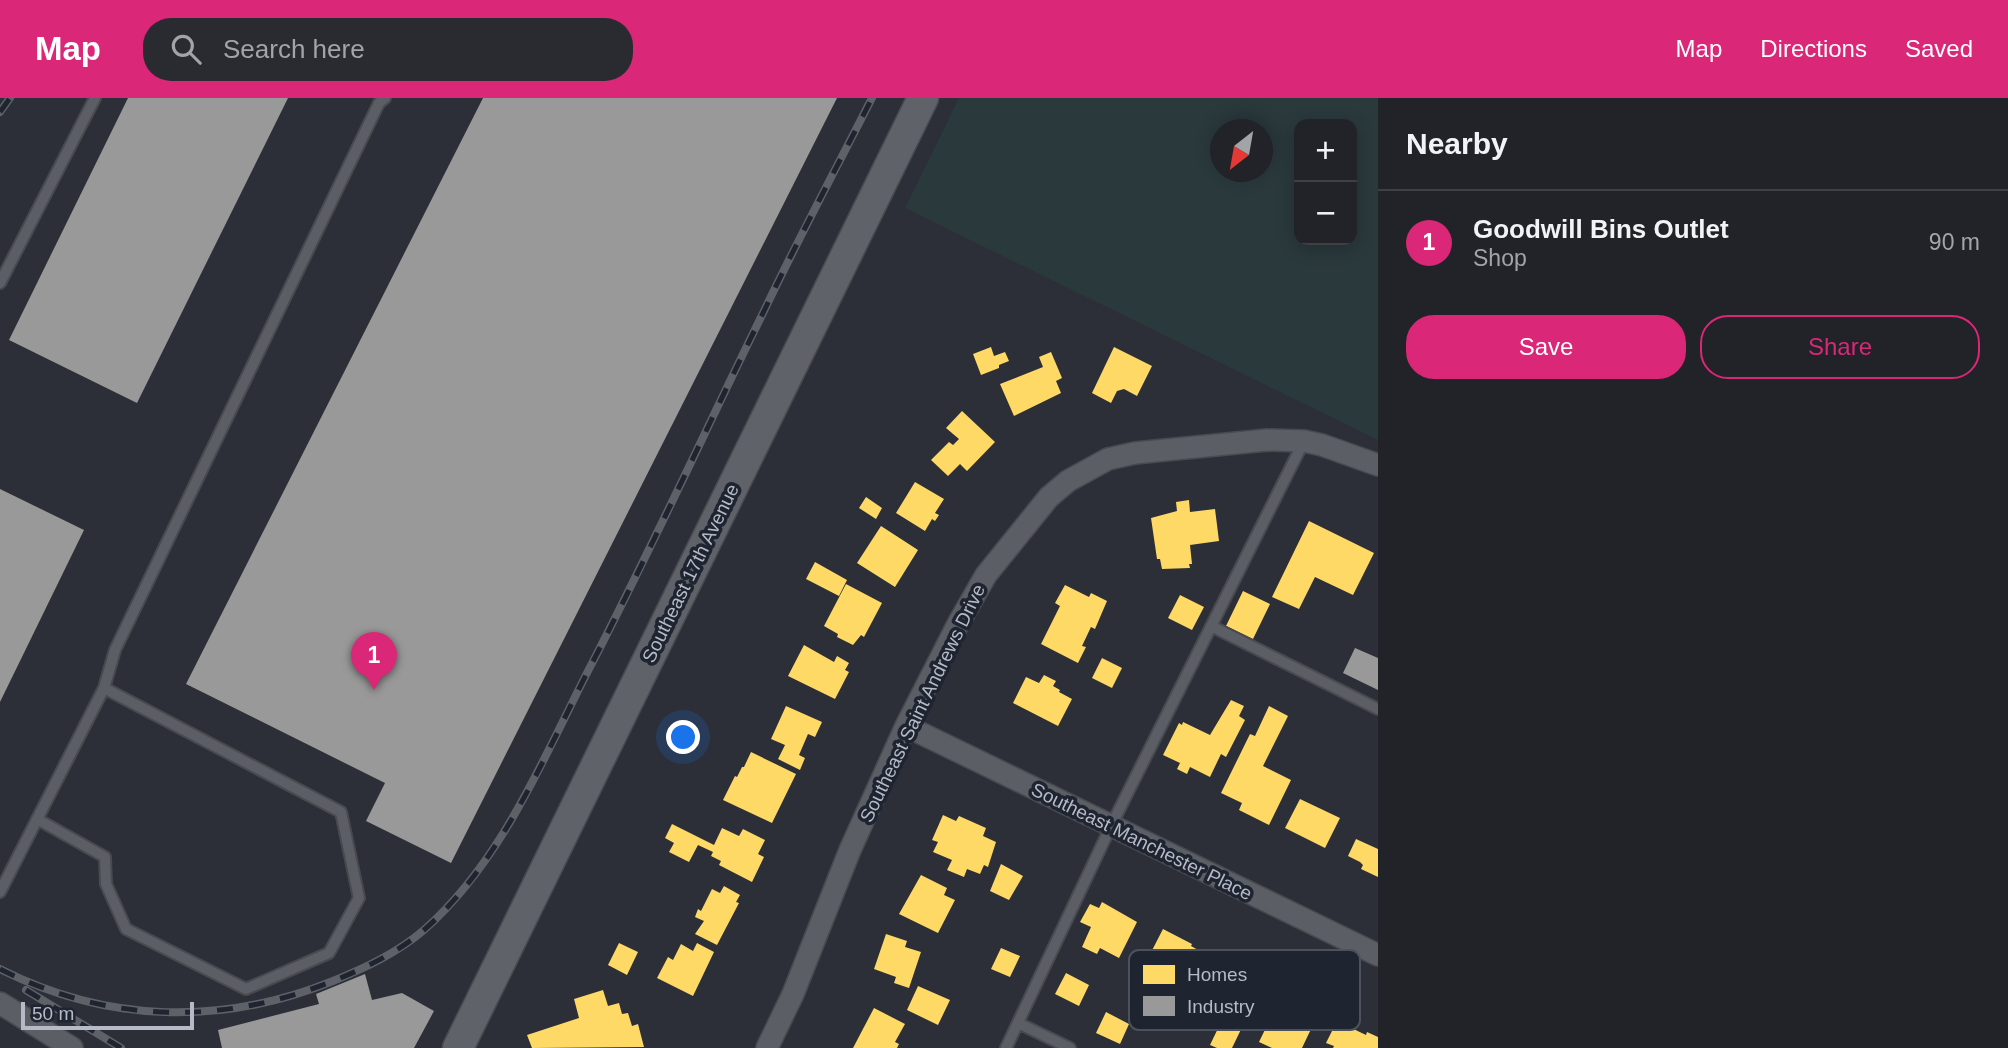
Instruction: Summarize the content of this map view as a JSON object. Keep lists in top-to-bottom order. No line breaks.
{"streets":{"main road":["Southeast 17th Avenue"],"street":["Southeast Saint Andrews Drive","Southeast Manchester Place"]},"crossings":[["Southeast Saint Andrews Drive","Southeast Manchester Place"]],"legend":["Homes","Industry"],"scale_bar":"50 m","north":"bottom left","page":{"header":"Map","search":"Search here","nav":["Map","Directions","Saved"],"heading":"Nearby","map_buttons":["+","−"],"list":[{"mark":"1","name":"Goodwill Bins Outlet","note":"Shop","value":"90 m"}],"buttons":["Save","Share"],"pins":"1","scale":"50 m"}}
